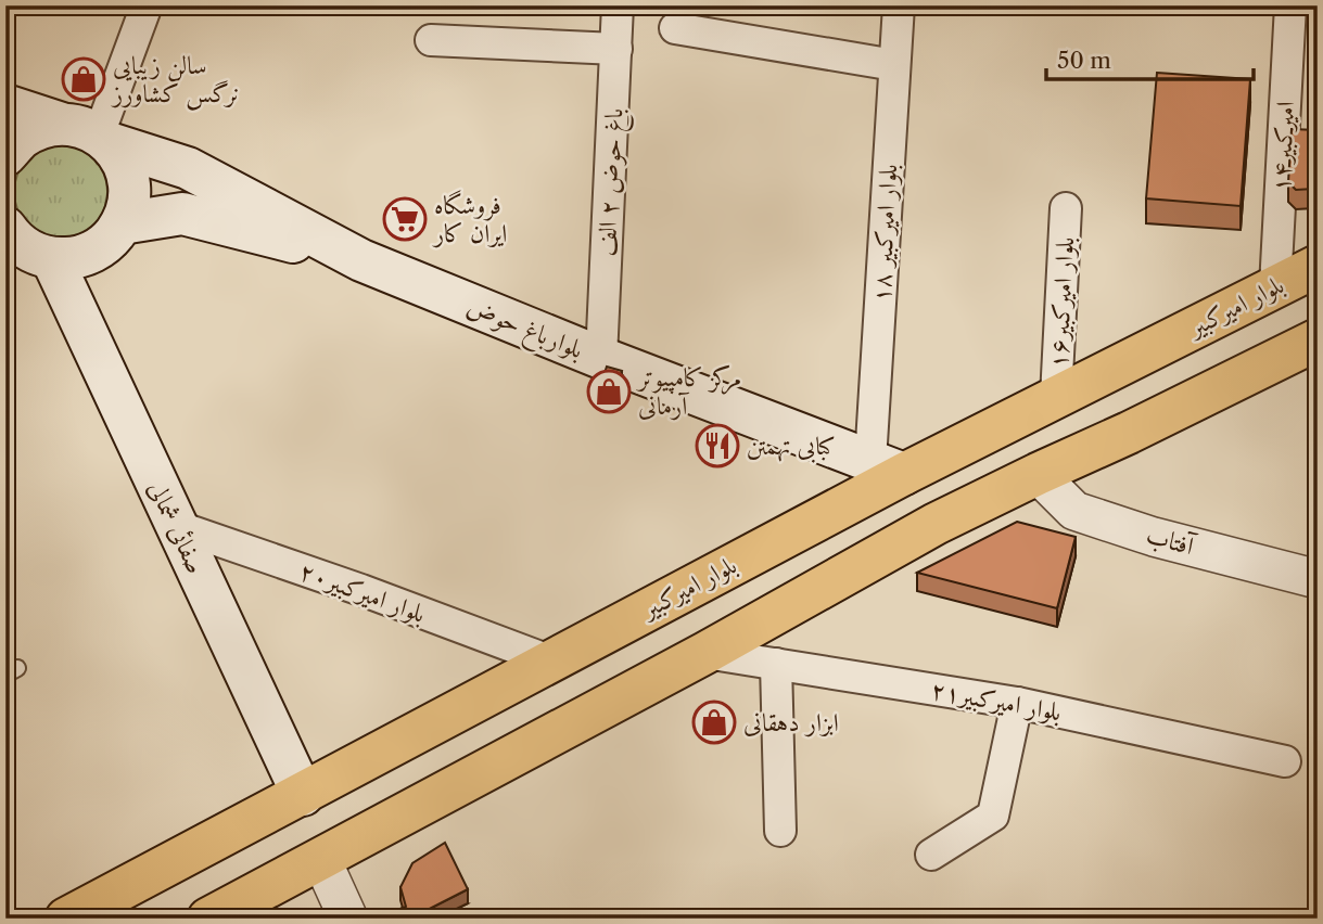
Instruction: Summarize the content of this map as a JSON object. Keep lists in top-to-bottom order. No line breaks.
{"streets":{"main road":["بلوار امیرکبیر","بلوارباغ حوض","صفائی شمالی"],"street":["امیرکبیر۱۴","باغ حوض ۲ الف","۱۸ بلوار امیرکبیر","بلوار امیرکبیر۱۶","آفتاب","بلوار امیرکبیر۲۰","بلوار امیرکبیر۲۱"]},"crossings":[["امیرکبیر۱۴","بلوار امیرکبیر"],["باغ حوض ۲ الف","بلوارباغ حوض"],["۱۸ بلوار امیرکبیر","بلوار امیرکبیر"],["۱۸ بلوار امیرکبیر","بلوارباغ حوض"],["بلوار امیرکبیر۱۶","بلوار امیرکبیر"],["بلوار امیرکبیر","بلوارباغ حوض"],["بلوار امیرکبیر","صفائی شمالی"],["بلوار امیرکبیر","بلوار امیرکبیر۲۰"],["صفائی شمالی","بلوار امیرکبیر۲۰"]],"places":{"shop":["سالن زیبایی نرگس کشاورز","مرکز کامپیوتر آرمانی","ابزار دهقانی"],"supermarket":["فروشگاه ایران کار"],"restaurant":["کبابی تهمتن"]},"scale_bar":"50 m"}
